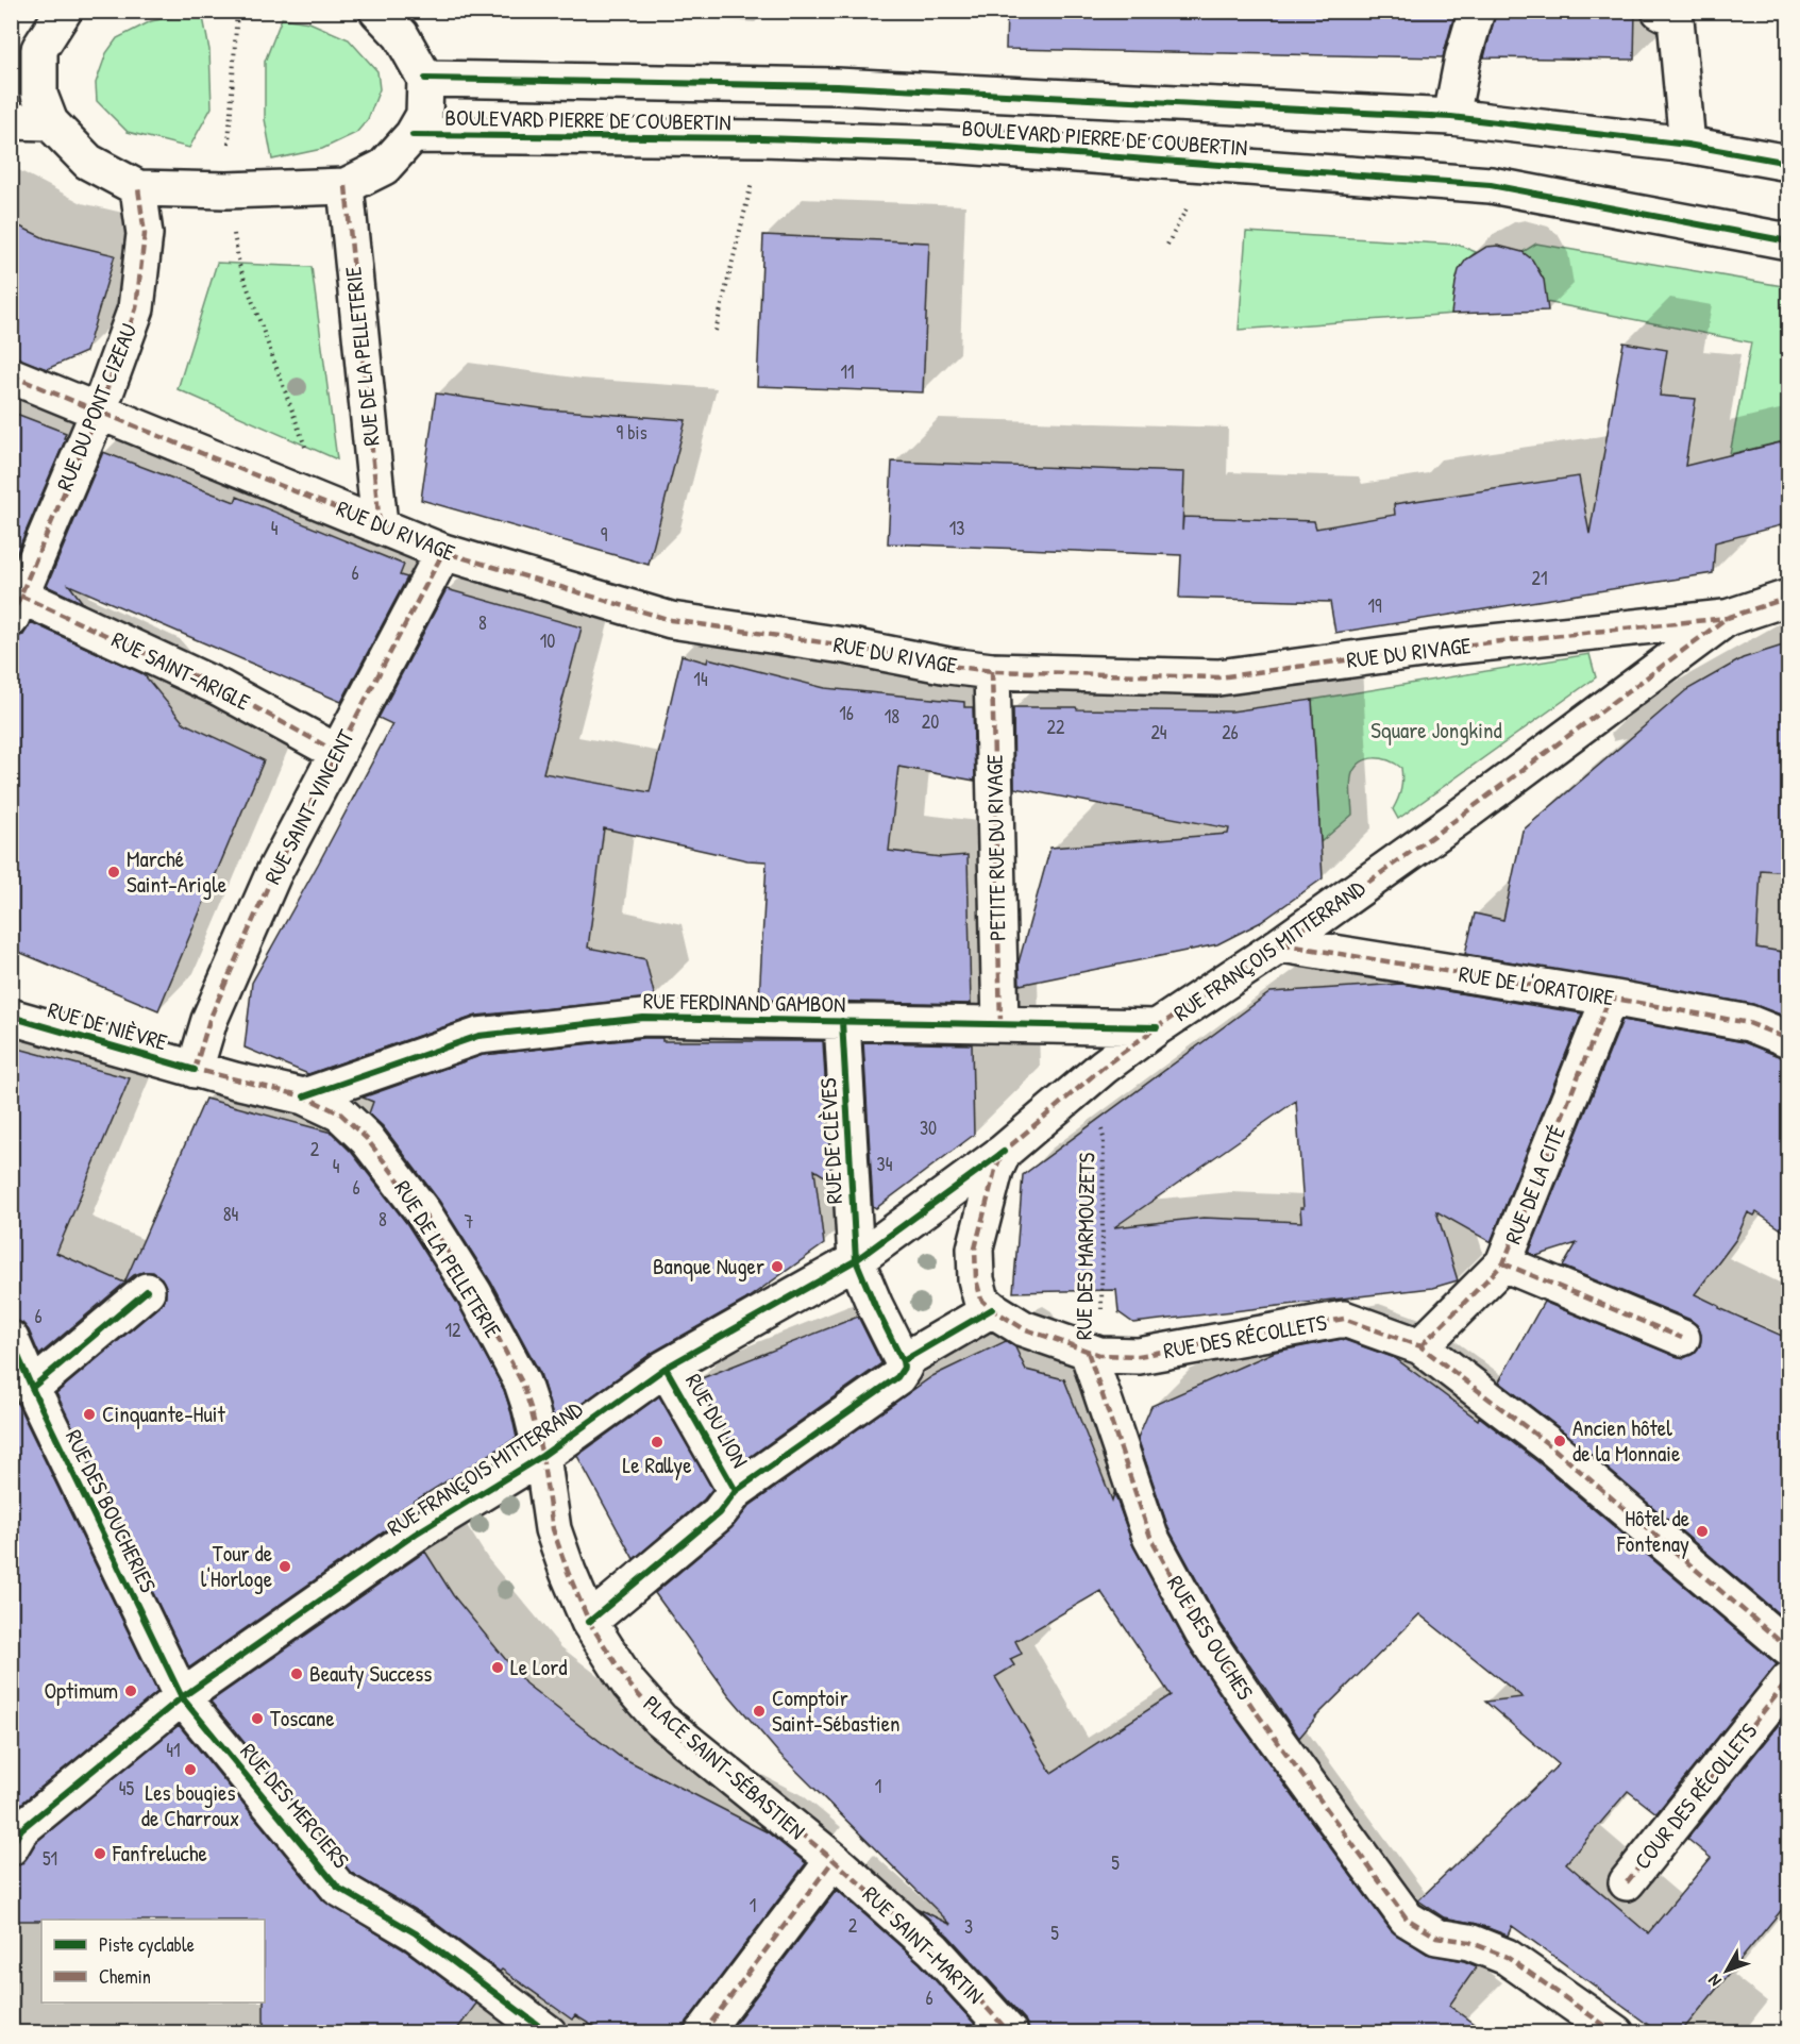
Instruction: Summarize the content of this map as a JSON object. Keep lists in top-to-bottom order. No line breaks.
{"streets":{"street":["BOULEVARD PIERRE DE COUBERTIN","RUE DE LA PELLETERIE","RUE DU PONT CIZEAU","RUE DU RIVAGE","RUE SAINT-ARIGLE","RUE SAINT-VINCENT","PETITE RUE DU RIVAGE","RUE FRANÇOIS MITTERRAND","RUE DE L'ORATOIRE","RUE FERDINAND GAMBON","RUE DE NIÈVRE","RUE DE CLÈVES","RUE DE LA CITÉ","RUE DES RÉCOLLETS","RUE DU LION","RUE DES BOUCHERIES","RUE DES OUCHES","PLACE SAINT-SÉBASTIEN","COUR DES RÉCOLLETS","RUE DES MERCIERS","RUE SAINT-MARTIN"],"path":["RUE DES MARMOUZETS"]},"crossings":[["RUE DE LA PELLETERIE","RUE DU RIVAGE"],["RUE DE LA PELLETERIE","RUE SAINT-VINCENT"],["RUE DE LA PELLETERIE","RUE FRANÇOIS MITTERRAND"],["RUE DE LA PELLETERIE","RUE FERDINAND GAMBON"],["RUE DE LA PELLETERIE","RUE DE NIÈVRE"],["RUE DE LA PELLETERIE","PLACE SAINT-SÉBASTIEN"],["RUE DU PONT CIZEAU","RUE DU RIVAGE"],["RUE DU PONT CIZEAU","RUE SAINT-ARIGLE"],["RUE DU RIVAGE","RUE SAINT-VINCENT"],["RUE DU RIVAGE","PETITE RUE DU RIVAGE"],["RUE DU RIVAGE","RUE FRANÇOIS MITTERRAND"],["RUE SAINT-ARIGLE","RUE SAINT-VINCENT"],["RUE SAINT-VINCENT","RUE DE NIÈVRE"],["PETITE RUE DU RIVAGE","RUE FERDINAND GAMBON"],["RUE FRANÇOIS MITTERRAND","RUE DE L'ORATOIRE"],["RUE FRANÇOIS MITTERRAND","RUE FERDINAND GAMBON"],["RUE FRANÇOIS MITTERRAND","RUE DE CLÈVES"],["RUE FRANÇOIS MITTERRAND","RUE DU LION"],["RUE FRANÇOIS MITTERRAND","RUE DES BOUCHERIES"],["RUE FRANÇOIS MITTERRAND","PLACE SAINT-SÉBASTIEN"],["RUE FRANÇOIS MITTERRAND","RUE DES MERCIERS"],["RUE DE L'ORATOIRE","RUE DE LA CITÉ"],["RUE FERDINAND GAMBON","RUE DE CLÈVES"],["RUE DE LA CITÉ","RUE DES RÉCOLLETS"],["RUE DES MARMOUZETS","RUE DES RÉCOLLETS"],["RUE DES MARMOUZETS","RUE DES OUCHES"],["RUE DES RÉCOLLETS","RUE DES OUCHES"],["RUE DES BOUCHERIES","RUE DES MERCIERS"],["PLACE SAINT-SÉBASTIEN","RUE SAINT-MARTIN"]],"parks":["Square Jongkind"],"places":["Marché Saint-Arigle","Banque Nuger","Cinquante-Huit","Ancien hôtel de la Monnaie","Le Rallye","Hôtel de Fontenay","Tour de l'Horloge","Le Lord","Beauty Success","Optimum","Comptoir Saint-Sébastien","Toscane","Les bougies de Charroux","Fanfreluche"],"house_numbers":["11","9 bis","4","13","9","6","21","19","8","10","14","16","18","20","22","24","26","30","2","34","4","6","84","8","7","6","12","41","1","45","51","5","1","2","3","5","6"],"legend":["Piste cyclable","Chemin"],"north":"bottom left"}
